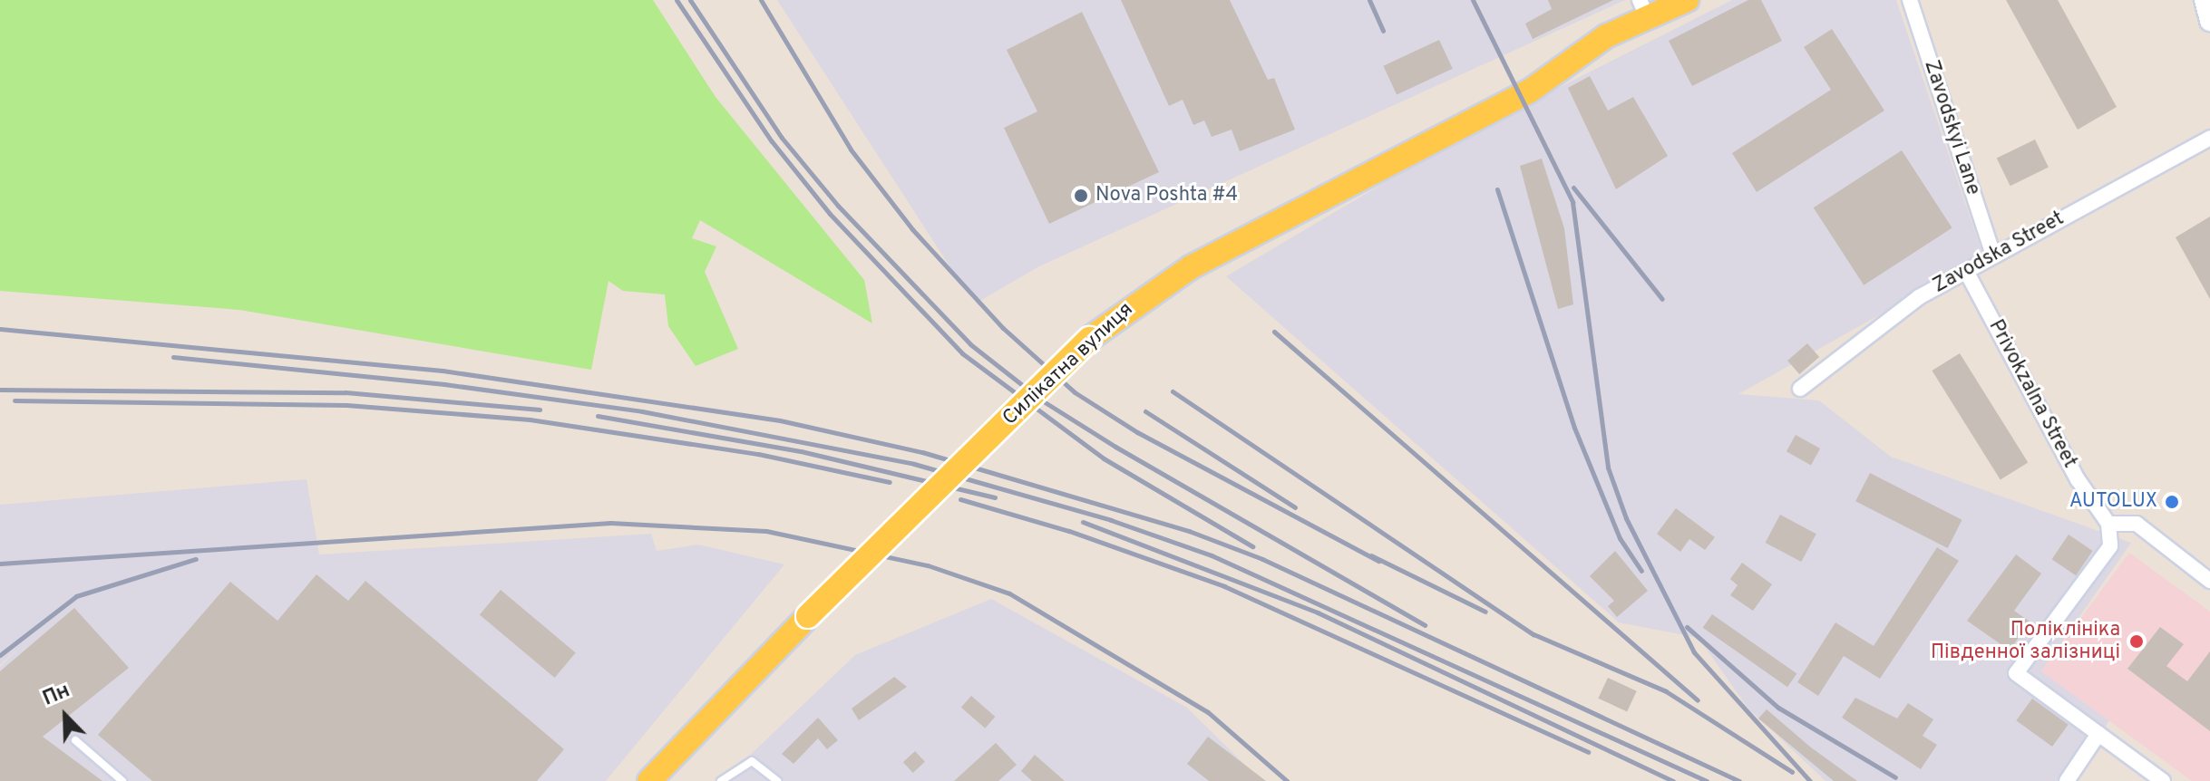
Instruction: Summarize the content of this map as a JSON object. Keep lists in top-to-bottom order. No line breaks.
{"streets":{"main road":["Силікатна вулиця"],"street":["Zavodskyi Lane","Zavodska Street","Privokzalna Street"]},"crossings":[["Zavodskyi Lane","Zavodska Street"],["Zavodska Street","Privokzalna Street"]],"places":["Nova Poshta #4","AUTOLUX","Поліклініка Південної залізниці"],"north":"top left"}
